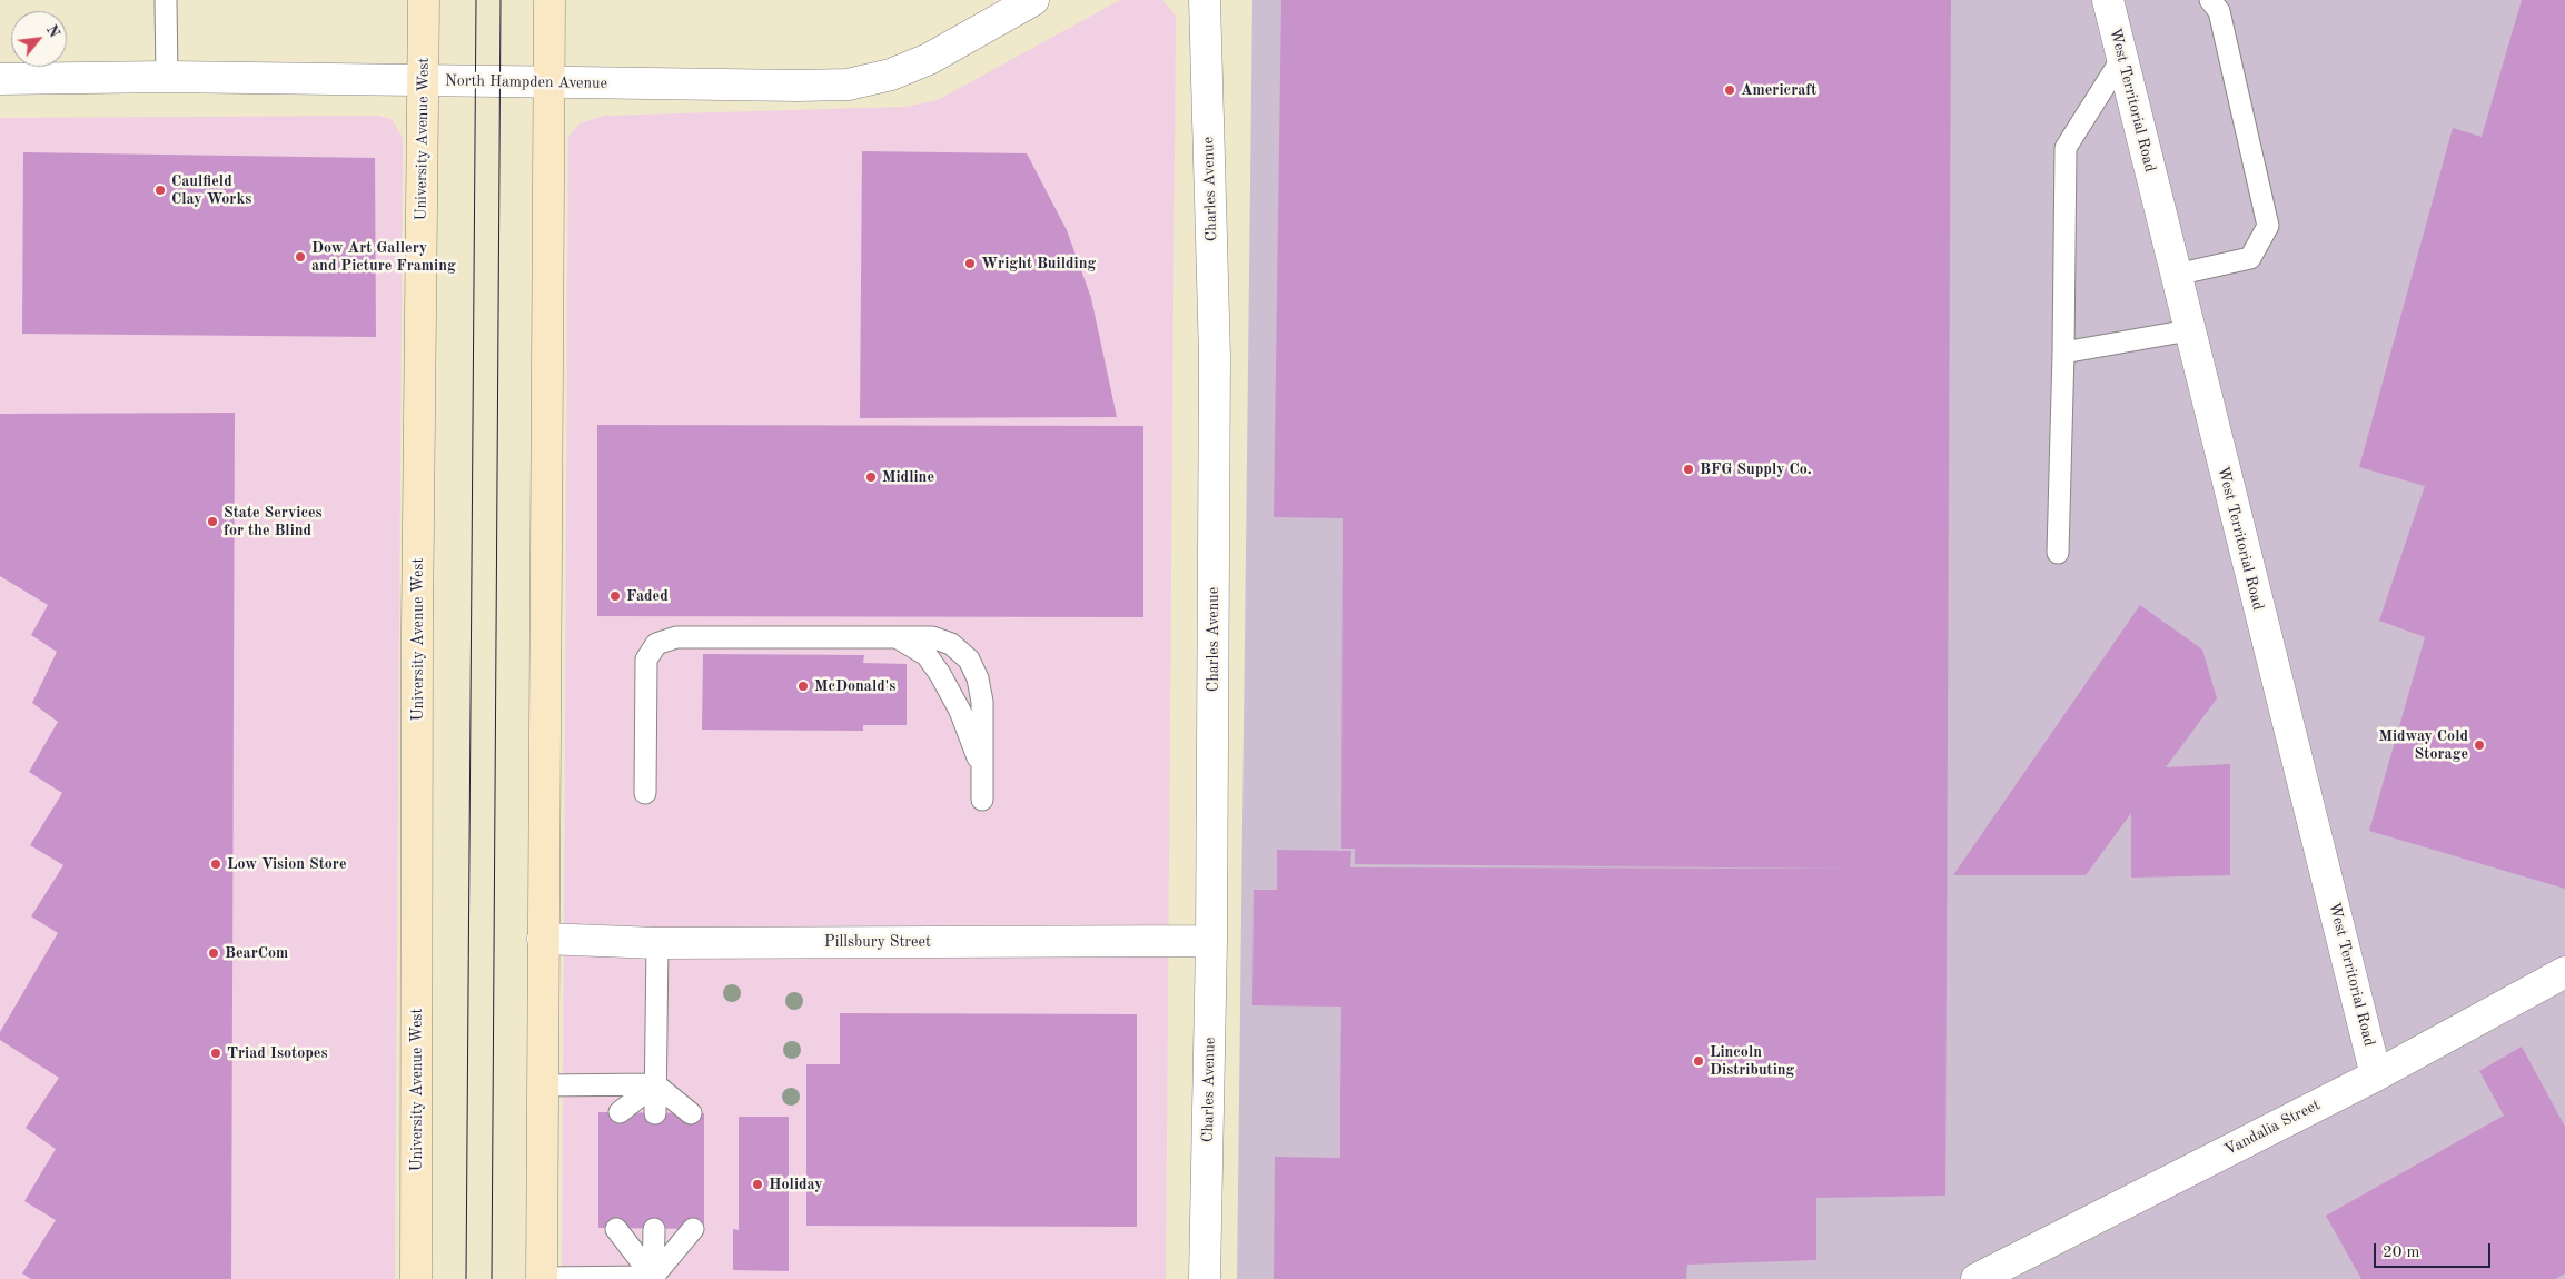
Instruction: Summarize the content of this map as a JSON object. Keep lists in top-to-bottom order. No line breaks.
{"streets":{"main road":["University Avenue West"],"street":["North Hampden Avenue","West Territorial Road","Charles Avenue","Pillsbury Street","Vandalia Street"]},"crossings":[["North Hampden Avenue","University Avenue West"],["West Territorial Road","Vandalia Street"],["Charles Avenue","Pillsbury Street"]],"places":["Americraft","Caulfield Clay Works","Dow Art Gallery and Picture Framing","Wright Building","BFG Supply Co.","Midline","State Services for the Blind","Faded","McDonald's","Midway Cold Storage","Low Vision Store","BearCom","Triad Isotopes","Lincoln Distributing","Holiday"],"scale_bar":"20 m","north":"top right"}
